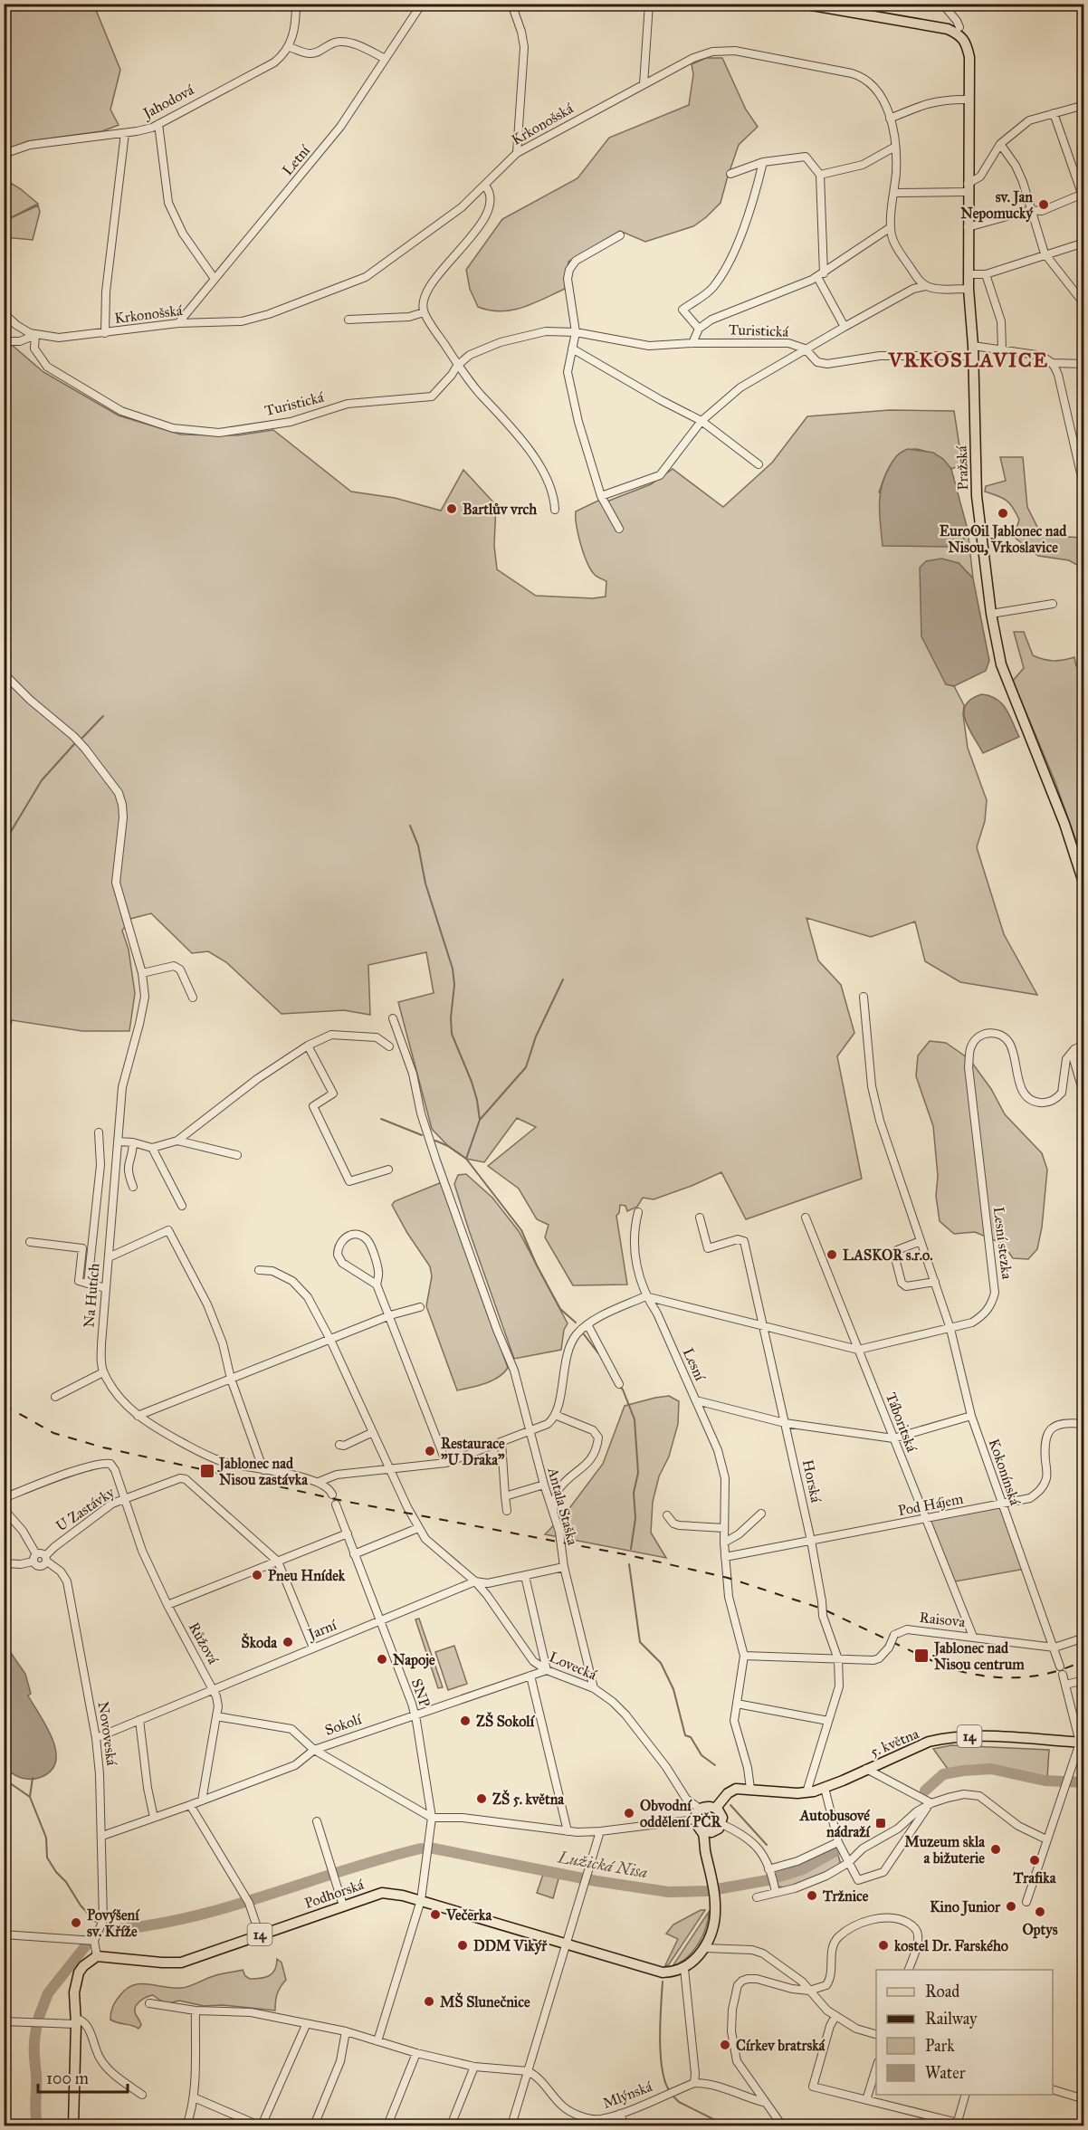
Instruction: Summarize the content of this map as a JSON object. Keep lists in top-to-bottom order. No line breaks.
{"streets":{"main road":["Pražská","14","5. května","Podhorská"],"street":["Jahodová","Krkonošská","Letní","Turistická","Lesní stezka","Na Hutích","Lesní","Táboritská","Kokonínská","Horská","Pod Hájem","Antala Staška","U Zastávky","Raisova","Jarní","Růžová","Lovecká","SNP","Sokolí","Novoveská","Mlýnská"]},"crossings":[["Krkonošská","Letní"],["Krkonošská","Turistická"],["Lesní stezka","Lesní"],["Lesní stezka","Táboritská"],["Lesní stezka","Kokonínská"],["Lesní stezka","Horská"],["Lesní","Pod Hájem"],["Lesní","Raisova"],["Lesní","5. května"],["Táboritská","Pod Hájem"],["Táboritská","Raisova"],["Kokonínská","Pod Hájem"],["Kokonínská","Raisova"],["Kokonínská","5. května"],["Horská","Pod Hájem"],["Horská","Raisova"],["Horská","5. května"],["Antala Staška","Jarní"],["Antala Staška","Lovecká"],["U Zastávky","Jarní"],["U Zastávky","Růžová"],["U Zastávky","Novoveská"],["Jarní","Růžová"],["Jarní","Lovecká"],["Jarní","SNP"],["Jarní","Novoveská"],["Růžová","Sokolí"],["Lovecká","Sokolí"],["Lovecká","5. května"],["Lovecká","Podhorská"],["SNP","Sokolí"],["SNP","Podhorská"],["Sokolí","Novoveská"]],"districts":["VRKOSLAVICE"],"water":["Lužická Nisa"],"places":{"other":["sv. Jan Nepomucký","Bartlův vrch","EuroOil Jablonec nad Nisou, Vrkoslavice","LASKOR s.r.o.","Restaurace \"U Draka\"","Pneu Hnídek","Škoda","Napoje","ZŠ Sokolí","ZŠ 5. května","Obvodní oddělení PČR","Muzeum skla a bižuterie","Trafika","Tržnice","Kino Junior","Optys","Večerka","Povýšení sv. Kříže","DDM Vikýř","kostel Dr. Farského","MŠ Slunečnice","Církev bratrská"],"transit":["Jablonec nad Nisou zastávka","Jablonec nad Nisou centrum","Autobusové nádraží"]},"legend":["Road","Railway","Park","Water"],"scale_bar":"100 m"}
